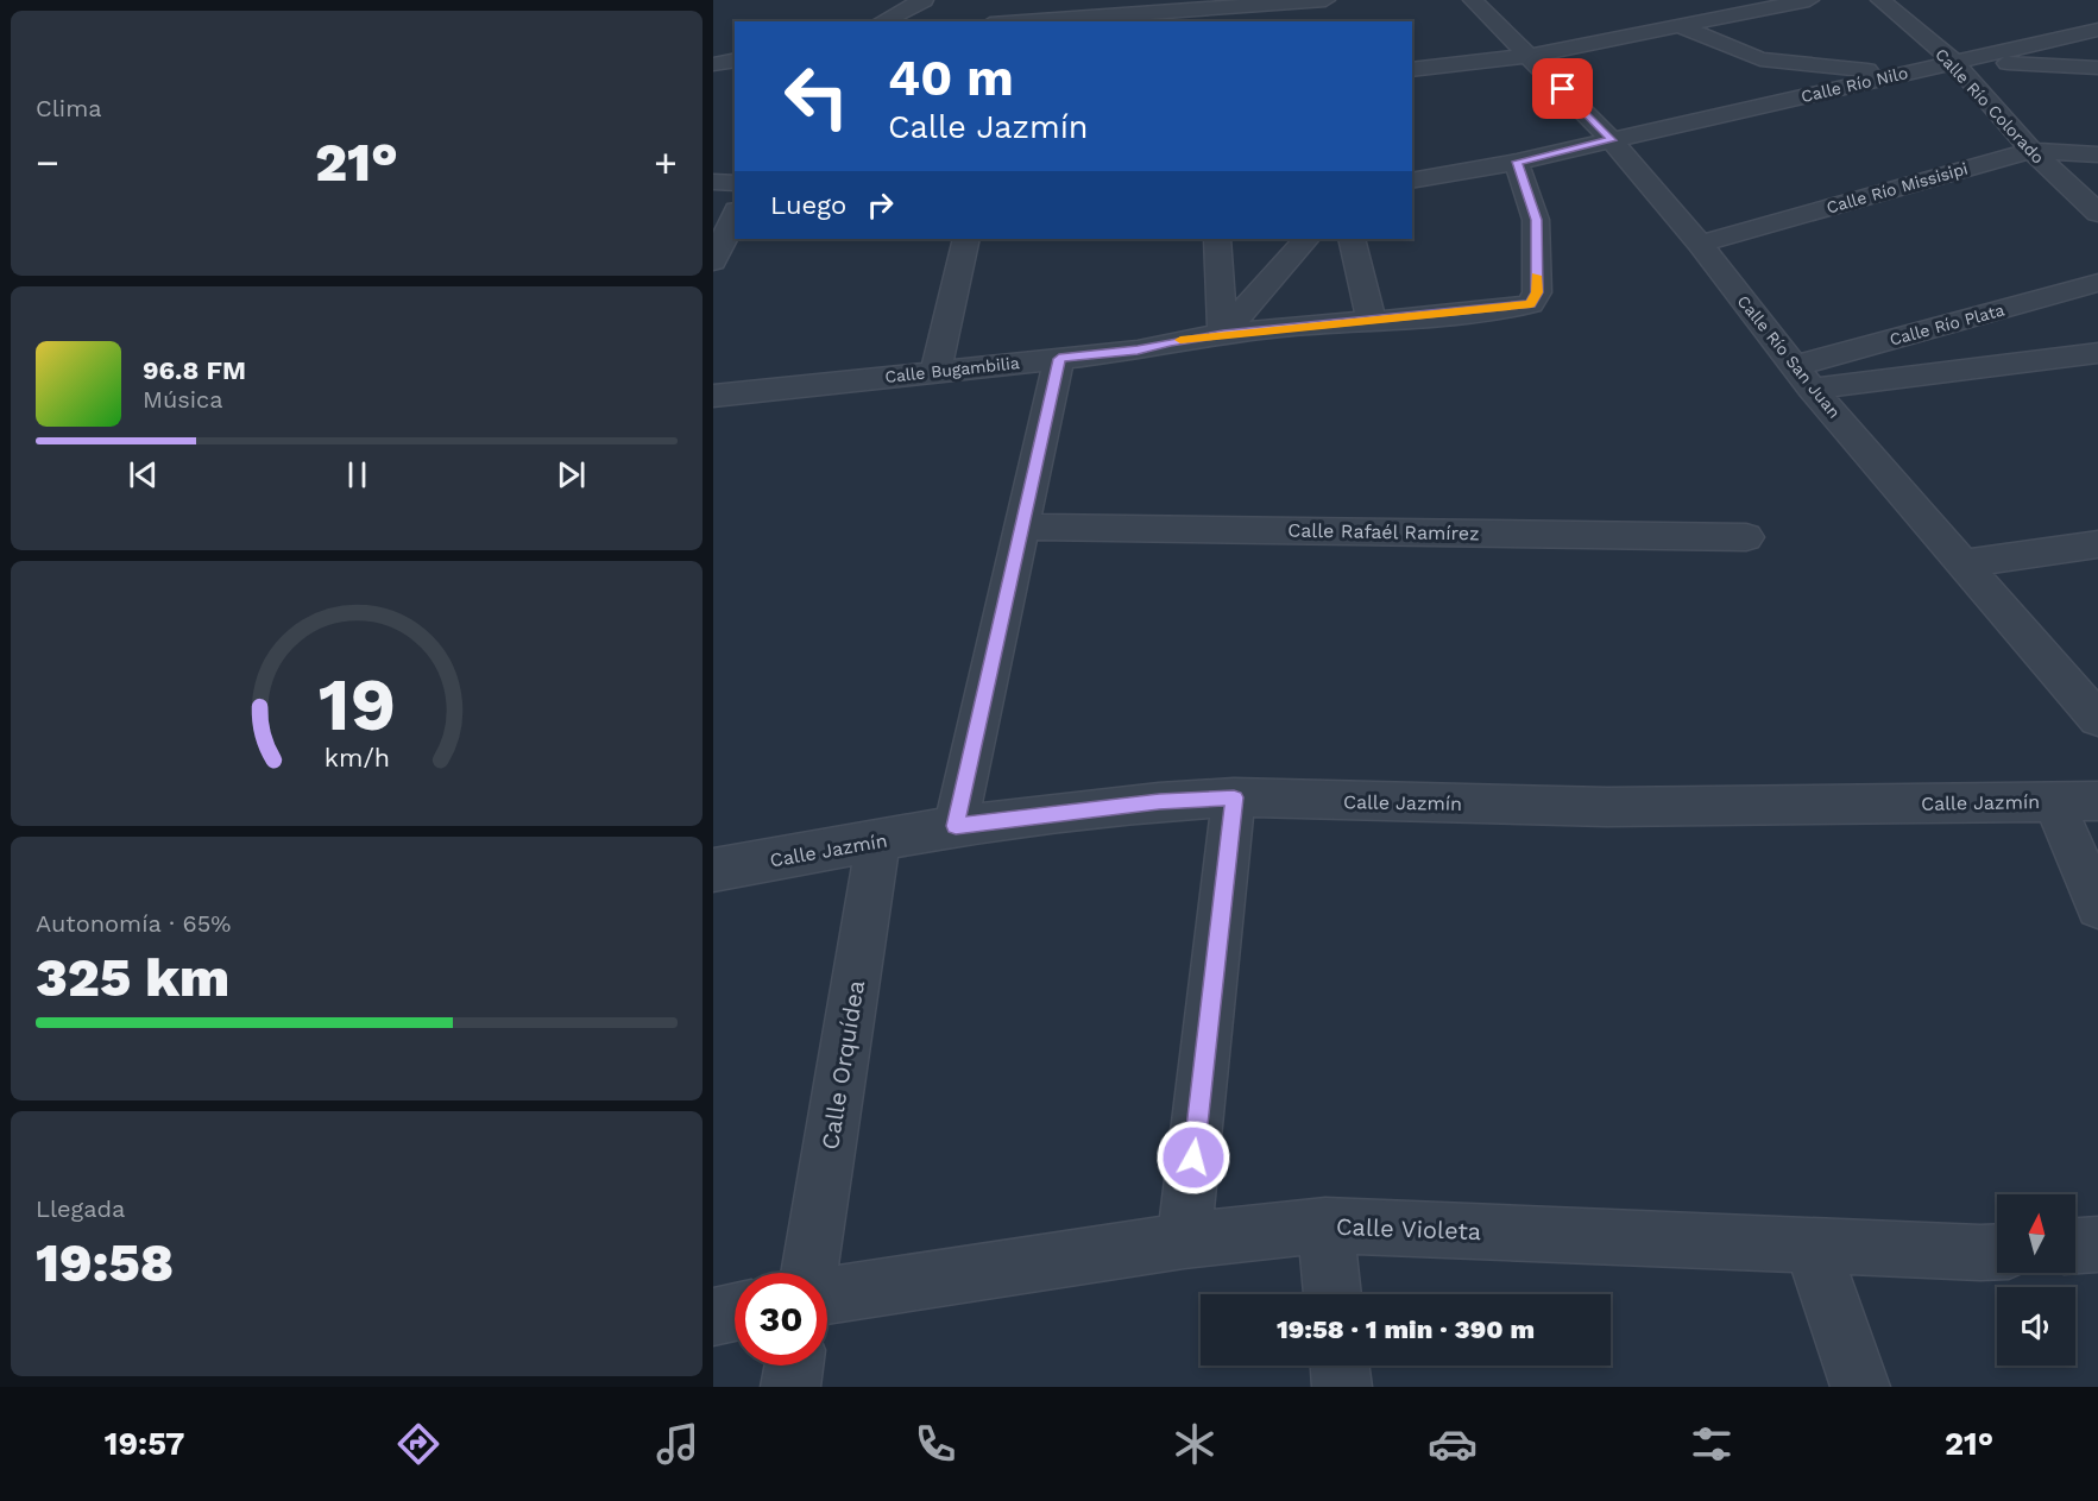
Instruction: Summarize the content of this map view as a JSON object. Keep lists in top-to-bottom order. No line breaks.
{"streets":{"street":["Calle Río Nilo","Calle Río Colorado","Calle Río Missisipi","Calle Río Plata","Calle Río San Juan","Calle Bugambilia","Calle Rafaél Ramírez","Calle Jazmín","Calle Orquídea","Calle Violeta"]},"crossings":[["Calle Río Nilo","Calle Río Colorado"],["Calle Río Nilo","Calle Río San Juan"],["Calle Río Nilo","Calle Bugambilia"],["Calle Río Colorado","Calle Río Missisipi"],["Calle Río Missisipi","Calle Río San Juan"],["Calle Río Plata","Calle Río San Juan"],["Calle Jazmín","Calle Orquídea"]],"north":"top","page":{"tile":["Clima",["Autonomía · 65%","325 km"],["Llegada","19:58"]],"turn":["40 m","Calle Jazmín"],"heat":["−","21°","+"],"then":"Luego","song":["96.8 FM","Música"],"limit":"30","trip":"19:58 · 1 min · 390 m","tabs":["19:57","21°"],"gauge":["19","km/h"]}}
